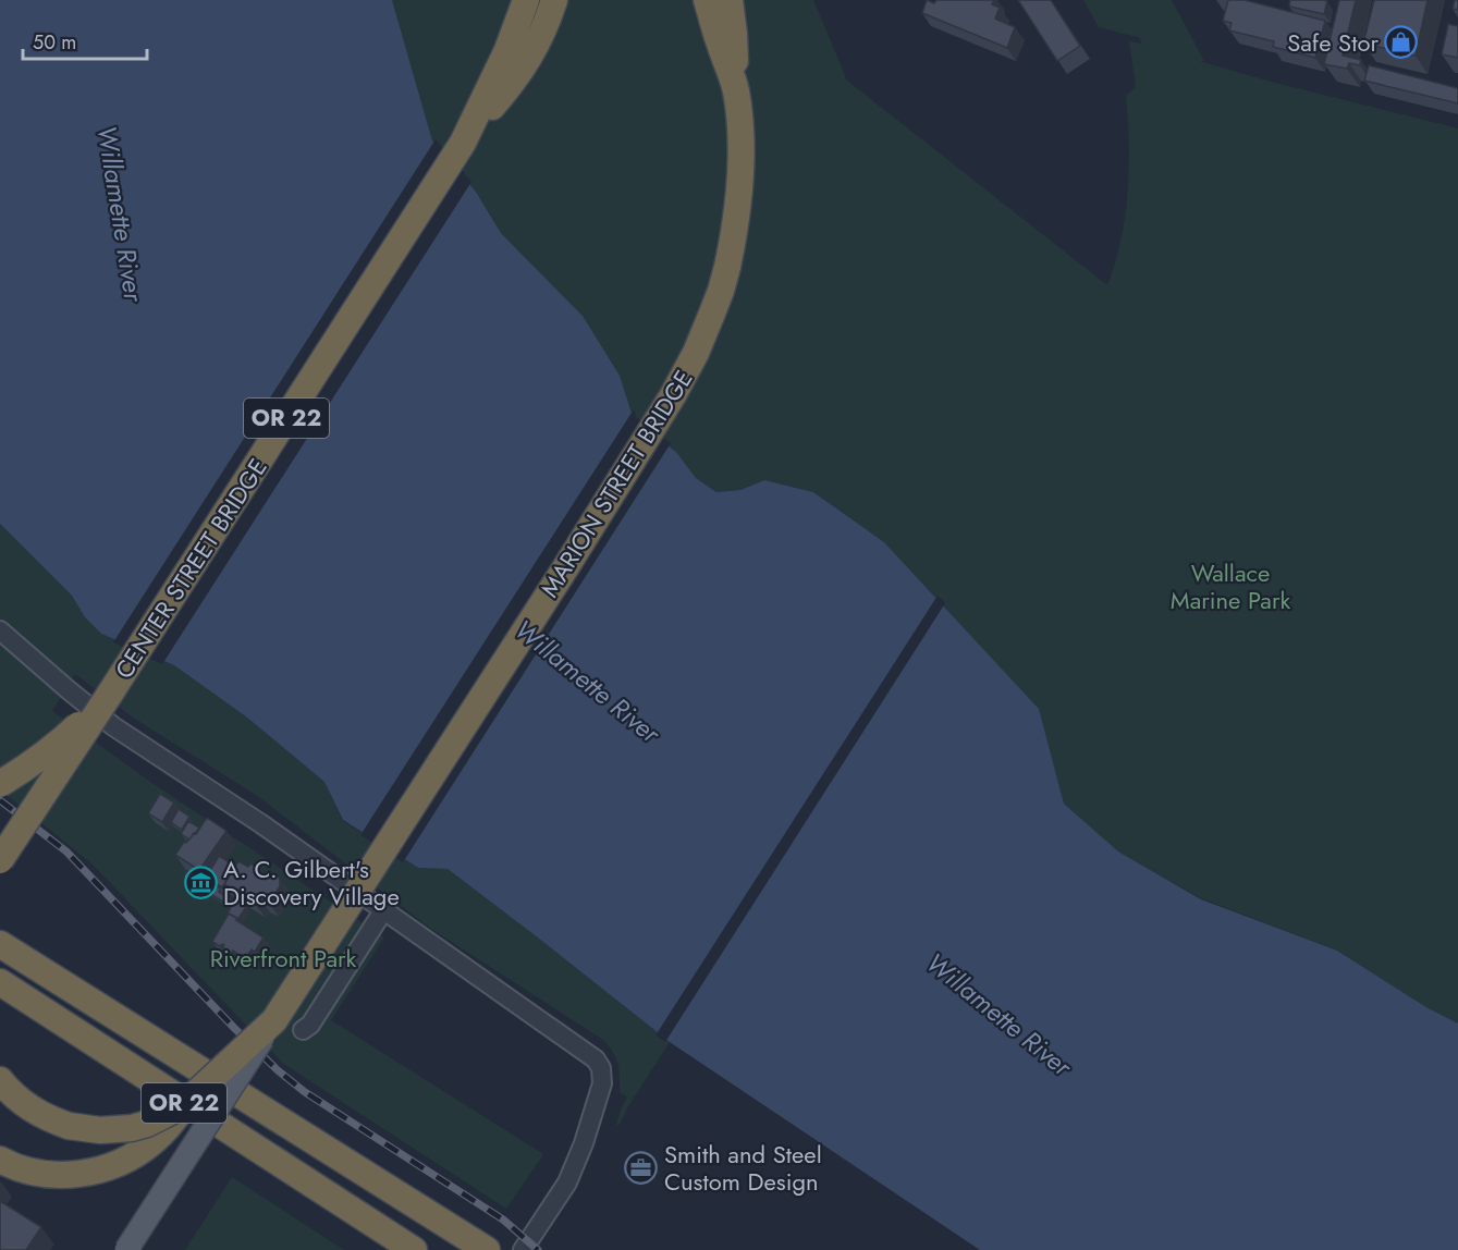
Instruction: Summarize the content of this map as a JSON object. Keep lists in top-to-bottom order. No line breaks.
{"streets":{"highway":["OR 22","MARION STREET BRIDGE","CENTER STREET BRIDGE"]},"crossings":[["OR 22","MARION STREET BRIDGE"],["OR 22","CENTER STREET BRIDGE"]],"water":["Willamette River"],"parks":["Wallace Marine Park","Riverfront Park"],"places":{"shop":["Safe Stor"],"museum":["A. C. Gilbert's Discovery Village"],"office":["Smith and Steel Custom Design"]},"scale_bar":"50 m"}
